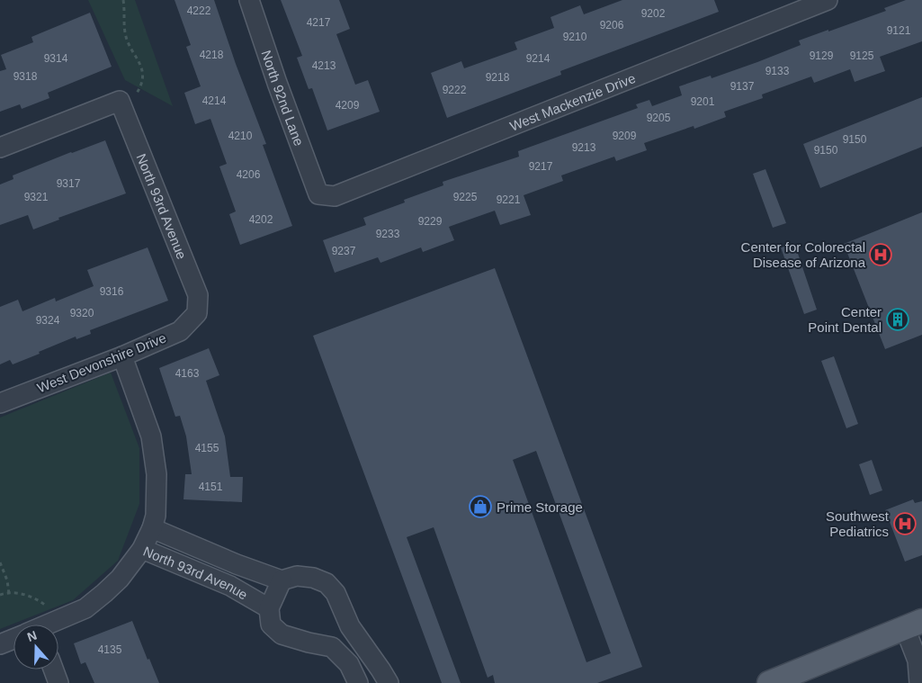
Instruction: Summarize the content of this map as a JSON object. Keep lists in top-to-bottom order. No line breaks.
{"streets":{"street":["North 92nd Lane","West Mackenzie Drive","North 93rd Avenue","West Devonshire Drive"]},"crossings":[["North 92nd Lane","West Mackenzie Drive"],["North 93rd Avenue","West Devonshire Drive"]],"places":{"hospital":["Center for Colorectal Disease of Arizona","Southwest Pediatrics"],"building":["Center Point Dental"],"shop":["Prime Storage"]},"house_numbers":["4222","9202","4217","9206","9121","9210","4218","9129","9125","9314","9214","4213","9133","9318","9218","9137","9222","4214","9201","4209","9205","4210","9209","9150","9213","9150","9217","4206","9317","9321","9225","9221","4202","9229","9233","9237","9316","9320","9324","4163","4155","4151","4135"],"north":"top"}
